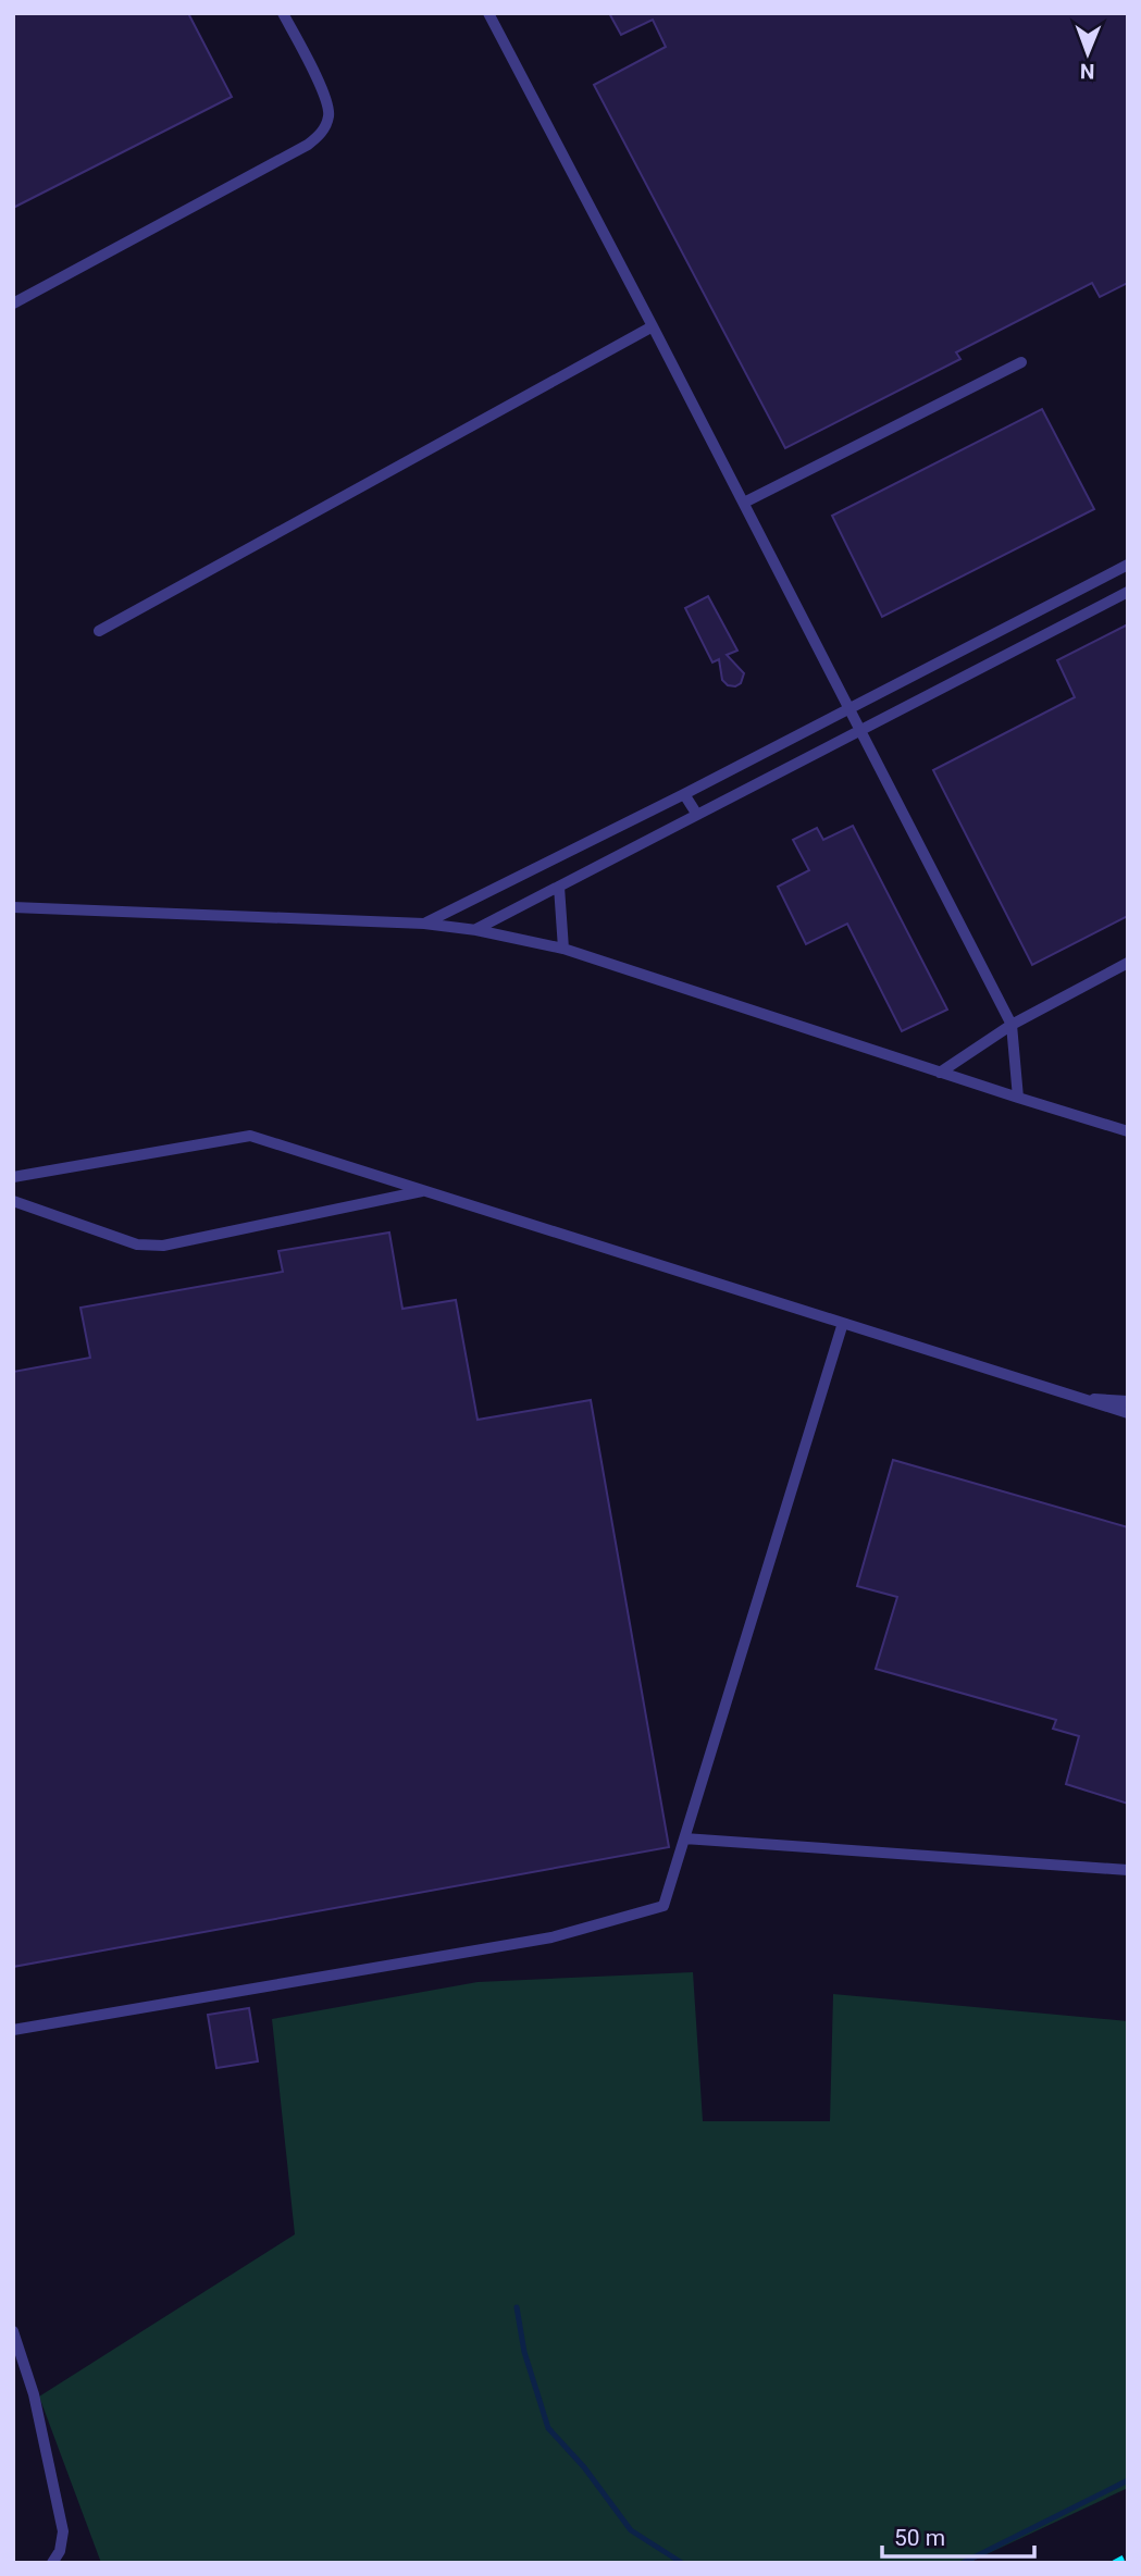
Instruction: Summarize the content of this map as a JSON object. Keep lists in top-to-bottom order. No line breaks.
{"scale_bar":"50 m","north":"bottom"}
